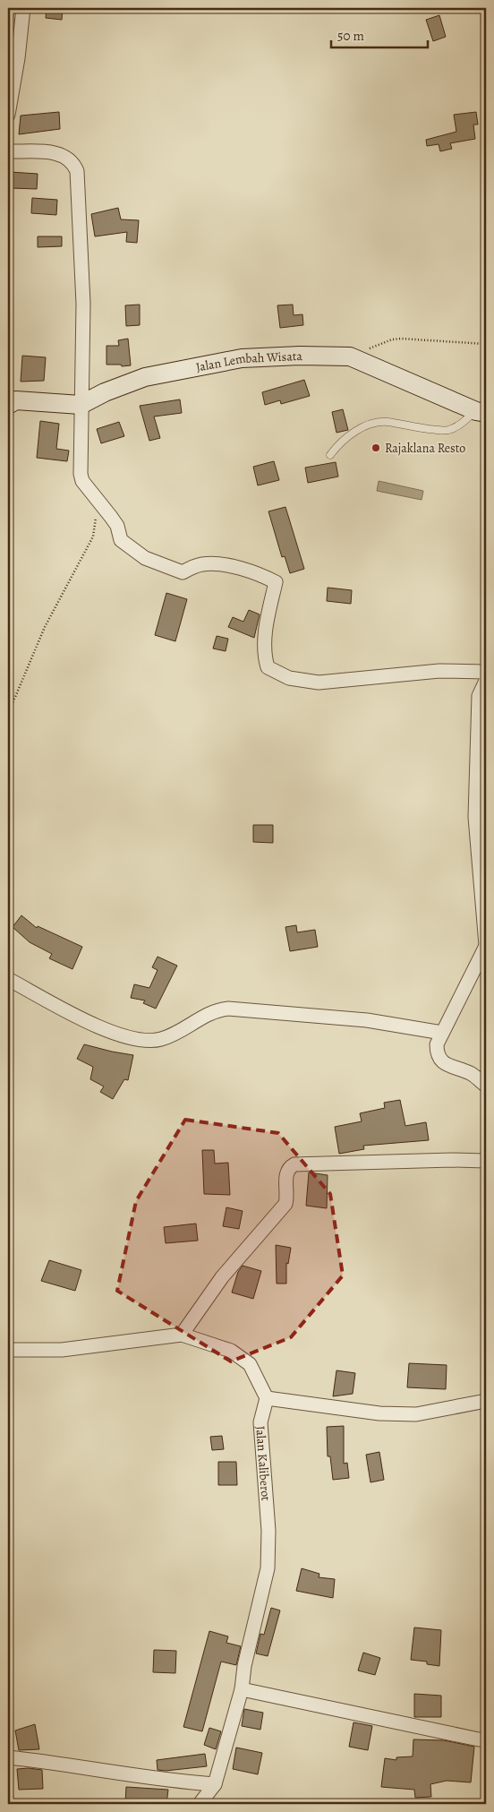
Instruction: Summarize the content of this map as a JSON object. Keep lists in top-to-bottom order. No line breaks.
{"streets":{"street":["Jalan Lembah Wisata","Jalan Kaliberot"]},"places":["Rajaklana Resto"],"scale_bar":"50 m"}
